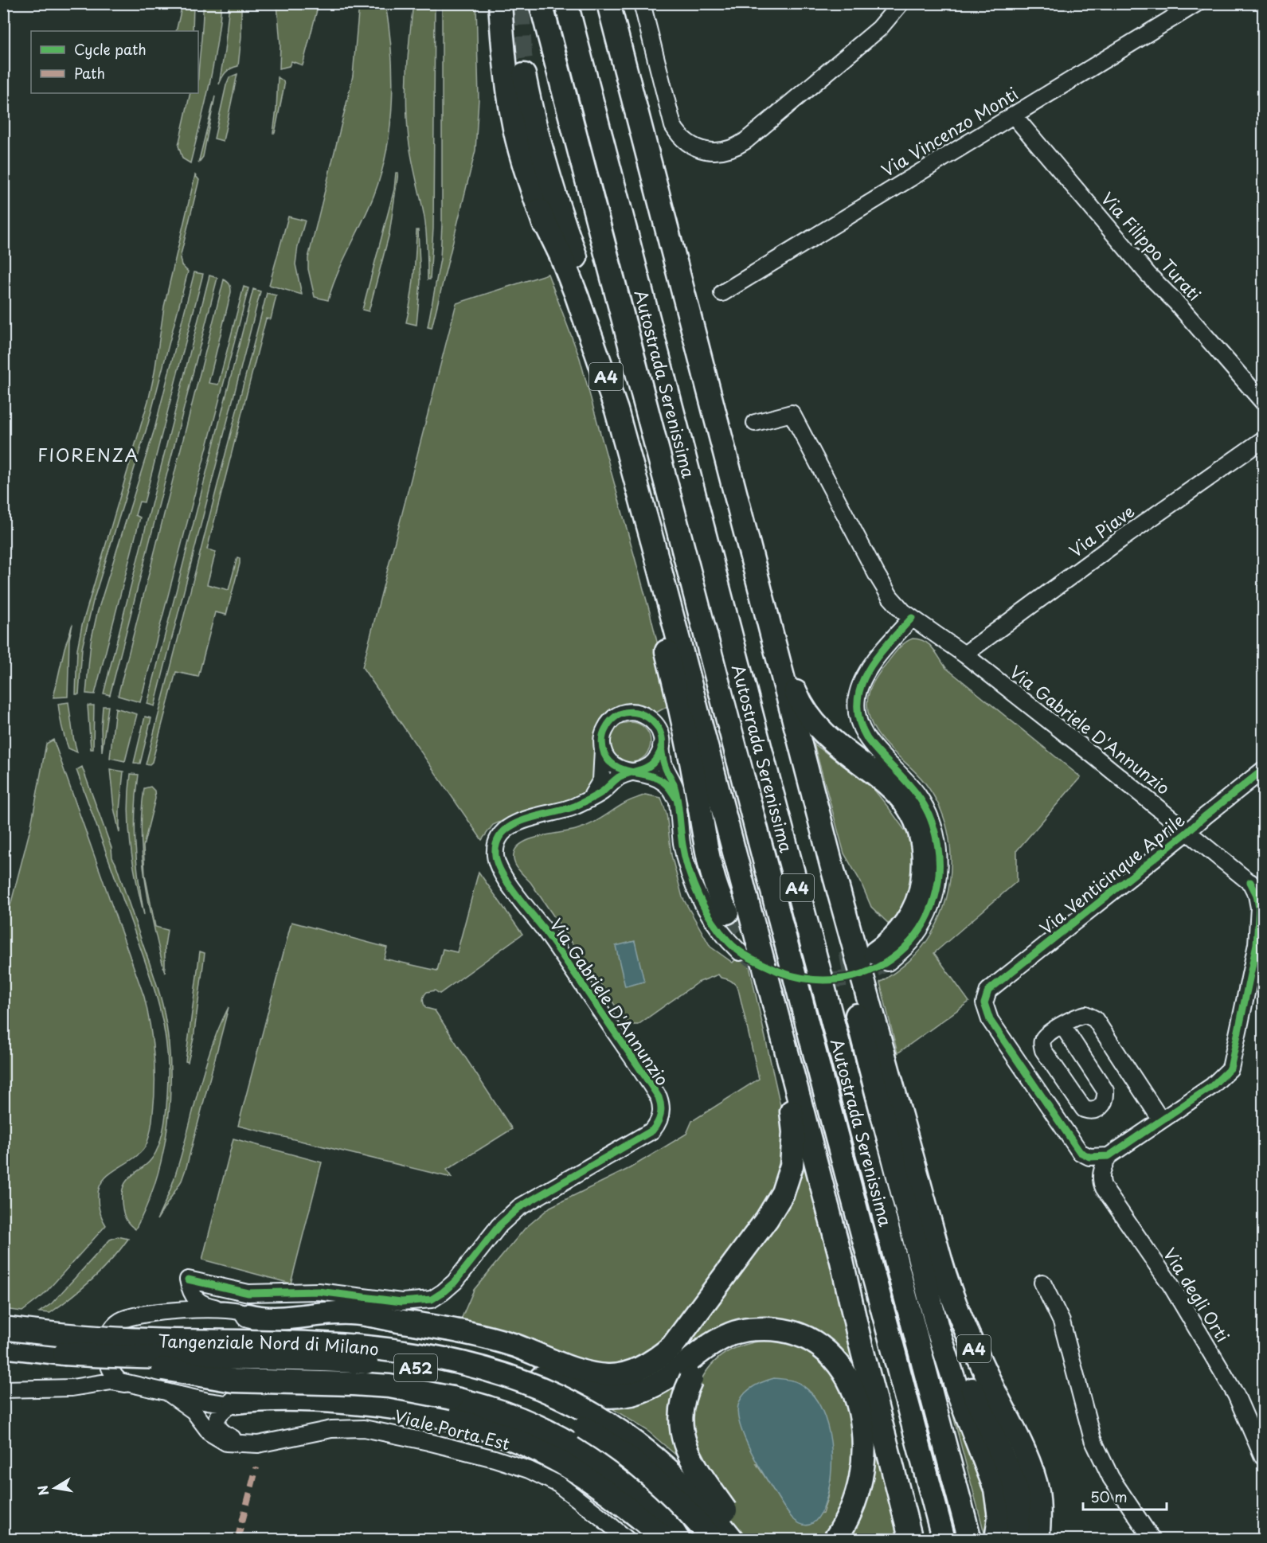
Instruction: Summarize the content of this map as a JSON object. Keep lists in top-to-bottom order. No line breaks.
{"streets":{"highway":["A4","Autostrada Serenissima","Tangenziale Nord di Milano","A52"],"street":["Via Vincenzo Monti","Via Filippo Turati","Via Piave","Via Gabriele D'Annunzio","Via Venticinque Aprile","Via degli Orti","Viale Porta Est"]},"crossings":[["Via Vincenzo Monti","Via Filippo Turati"],["Via Piave","Via Gabriele D'Annunzio"],["Via Gabriele D'Annunzio","Via Venticinque Aprile"],["Via Venticinque Aprile","Via degli Orti"]],"districts":["FIORENZA"],"legend":["Cycle path","Path"],"scale_bar":"50 m","north":"left"}
